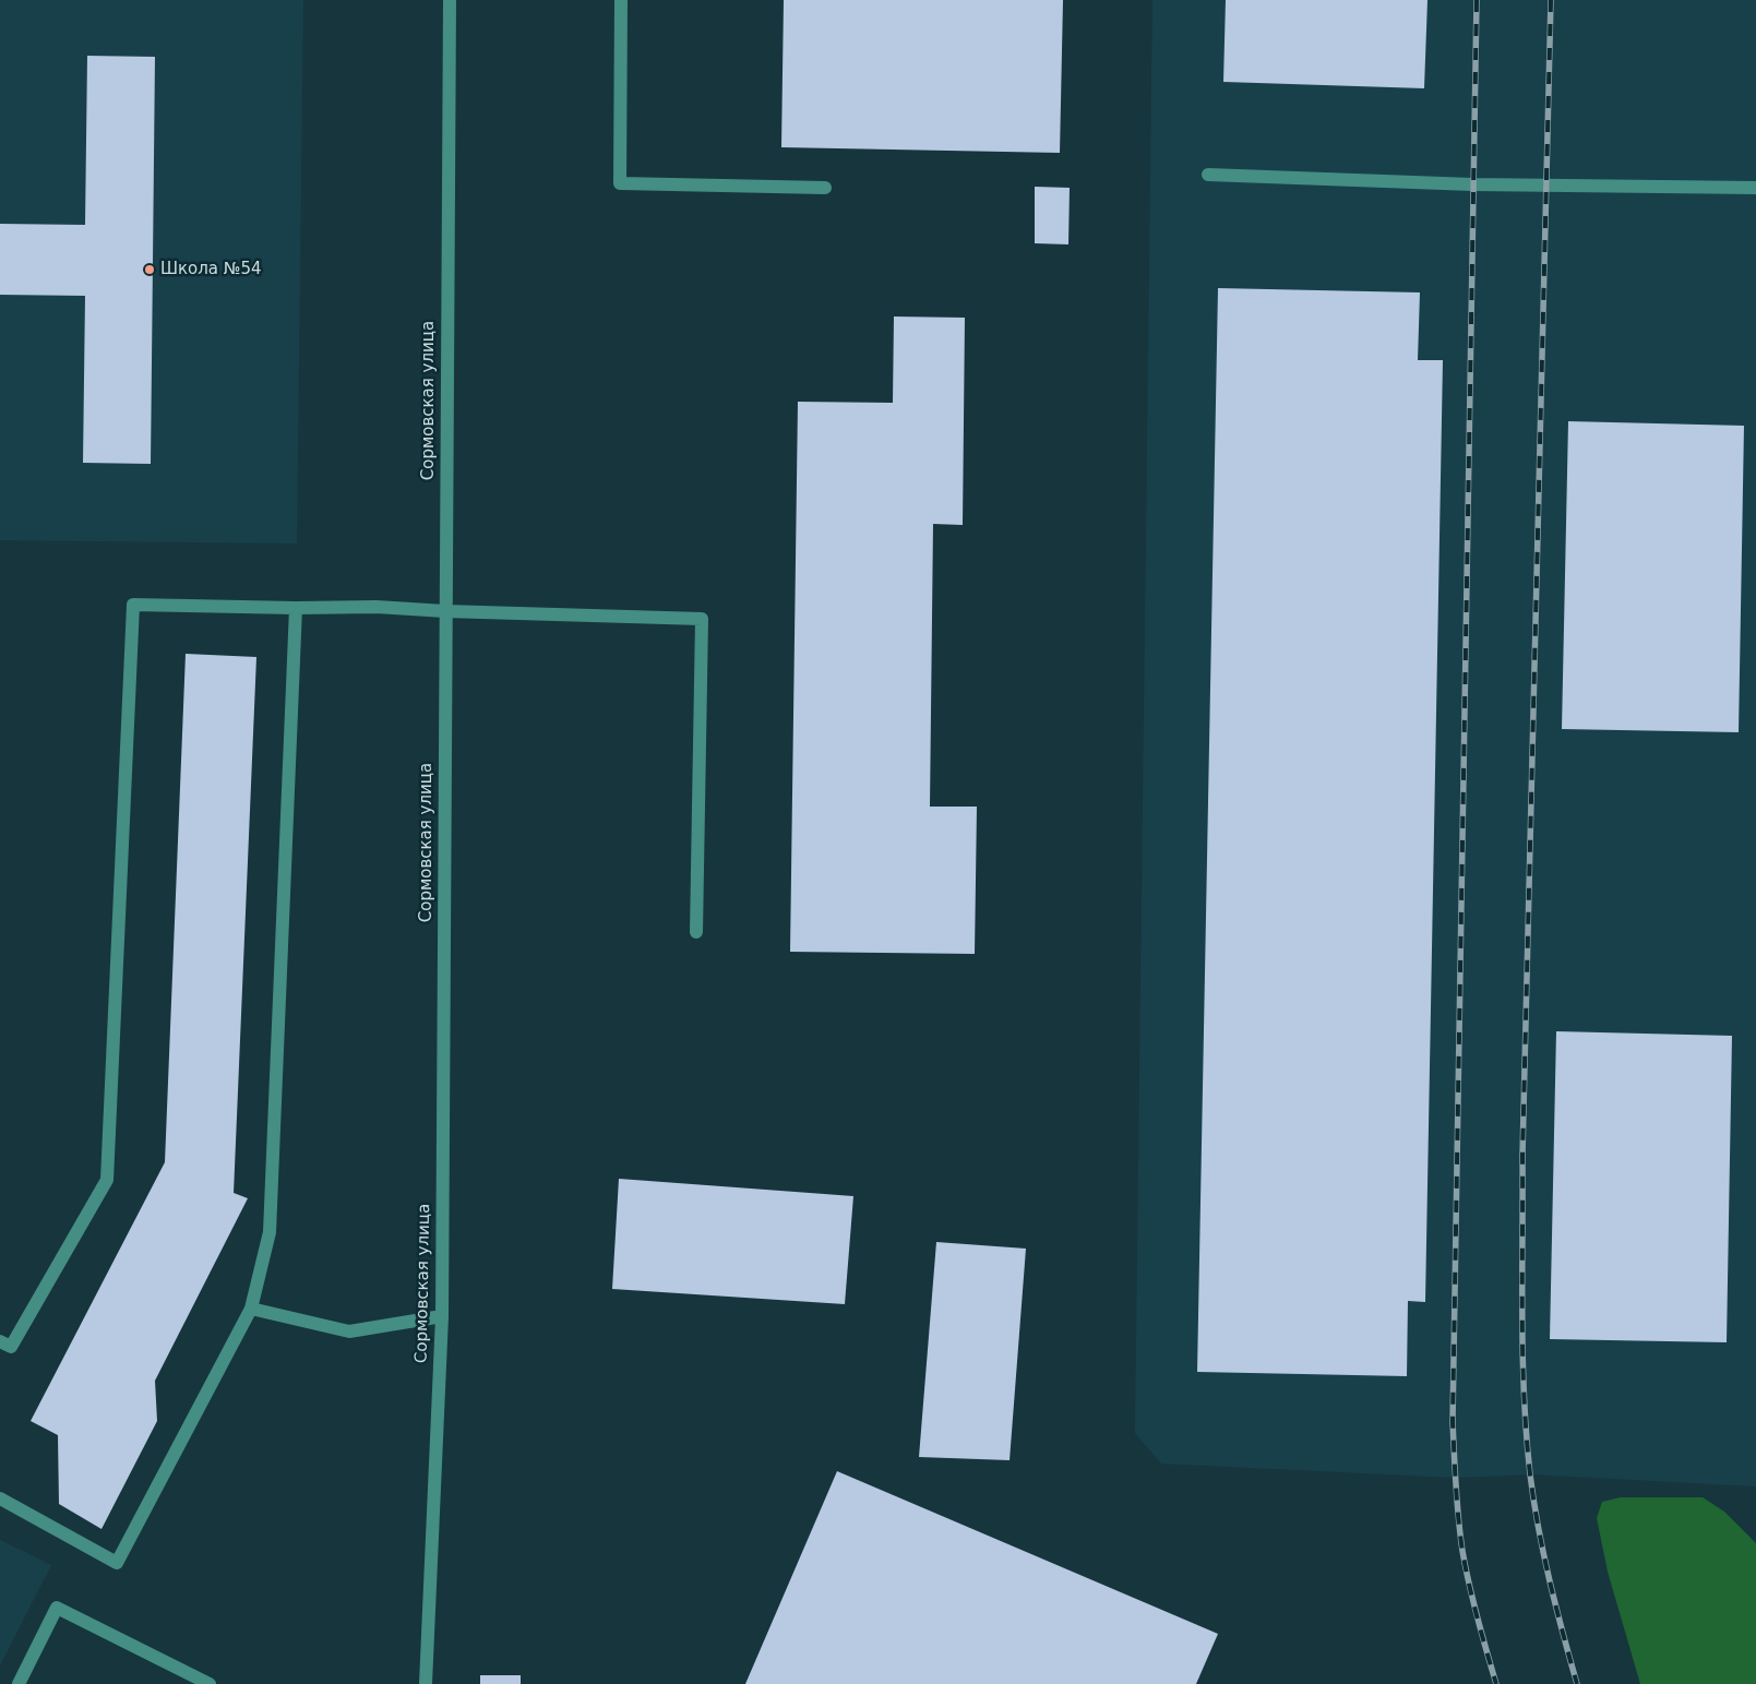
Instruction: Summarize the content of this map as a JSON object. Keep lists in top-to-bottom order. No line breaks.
{"streets":{"street":["Сормовская улица"]},"places":["Школа №54"]}
